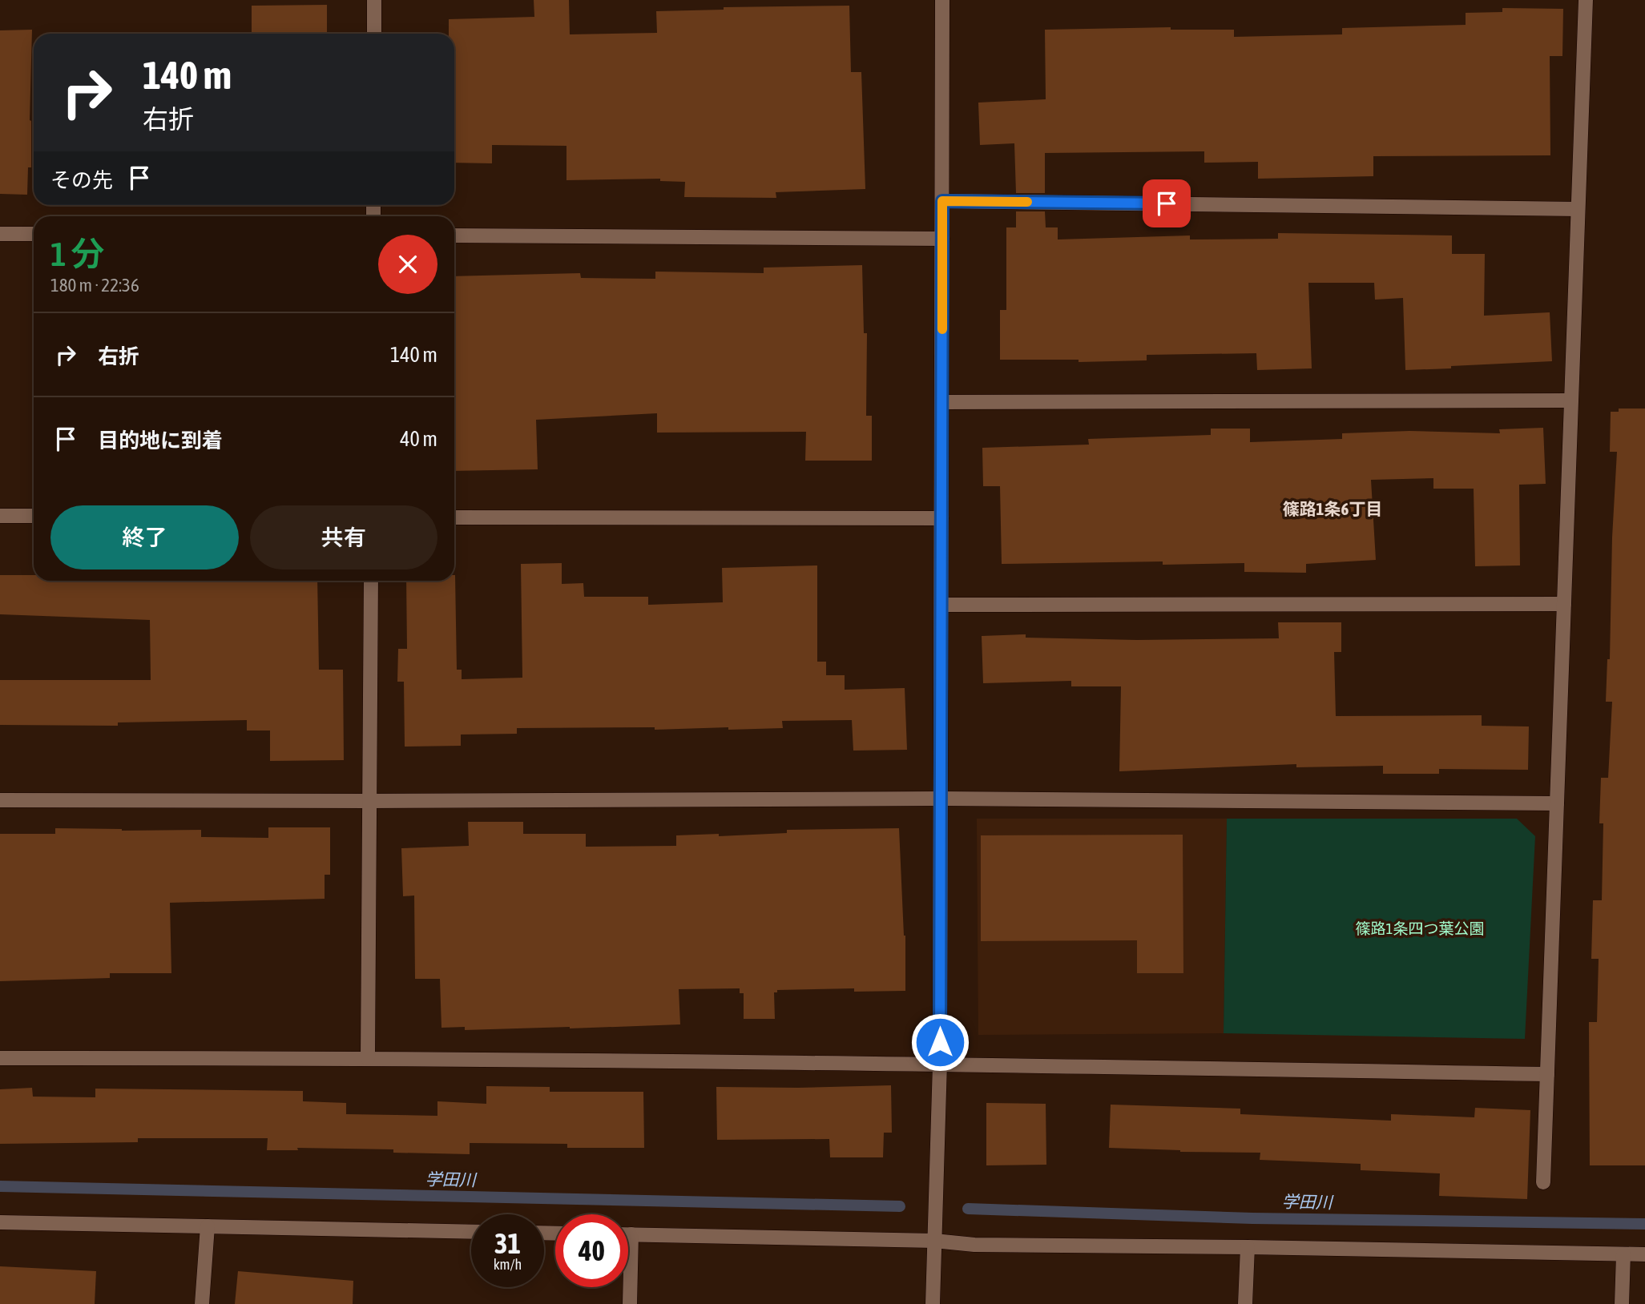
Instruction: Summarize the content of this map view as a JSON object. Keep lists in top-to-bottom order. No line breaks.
{"districts":["篠路1条6丁目"],"water":["学田川"],"parks":["篠路1条四つ葉公園"],"page":{"turn":["140 m","右折"],"then":"その先","heading":["1 分","180 m · 22:36"],"list":[{"name":"右折","value":"140 m"},{"name":"目的地に到着","value":"40 m"}],"buttons":["終了","共有"],"speed":"31 km/h","limit":"40"}}
